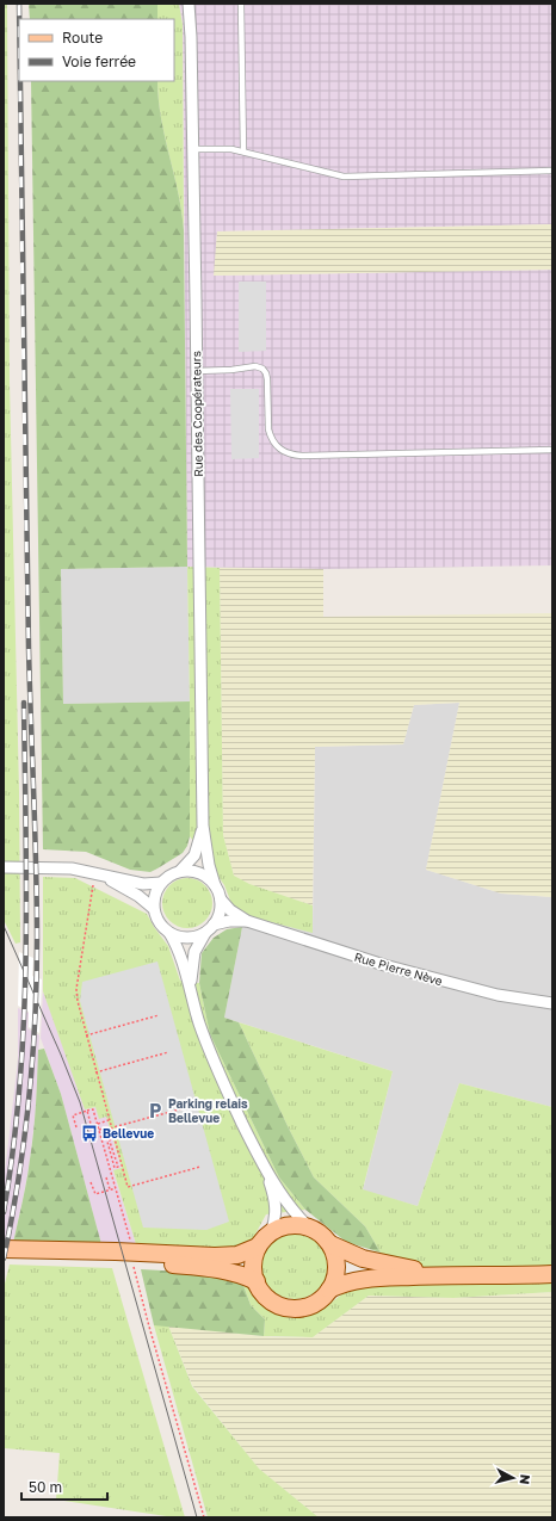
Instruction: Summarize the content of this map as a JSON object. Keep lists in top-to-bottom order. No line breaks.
{"streets":{"street":["Rue des Coopérateurs","Rue Pierre Nève"]},"crossings":[["Rue des Coopérateurs","Rue Pierre Nève"]],"places":{"parking":["Parking relais Bellevue"],"bus stop":["Bellevue"]},"legend":["Route","Voie ferrée"],"scale_bar":"50 m","north":"right"}
